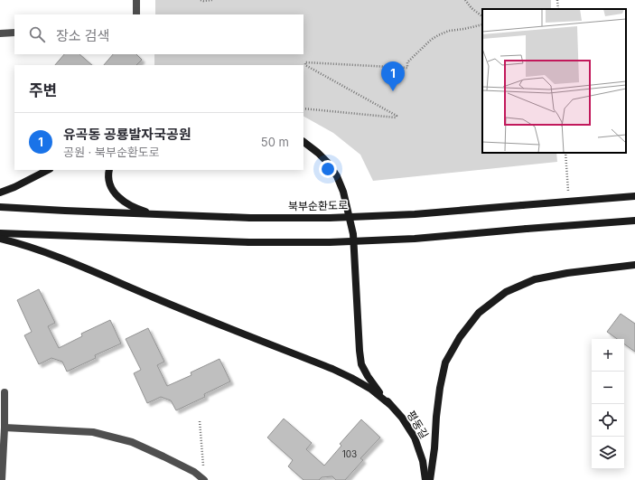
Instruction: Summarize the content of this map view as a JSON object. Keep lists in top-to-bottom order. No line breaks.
{"streets":{"main road":["북부순환도로","평동길"]},"house_numbers":["103"],"page":{"search":"장소 검색","pins":"1","heading":"주변","list":[{"mark":"1","name":"유곡동 공룡발자국공원","note":"공원 · 북부순환도로","value":"50 m"}],"map_buttons":["+","−"]}}
